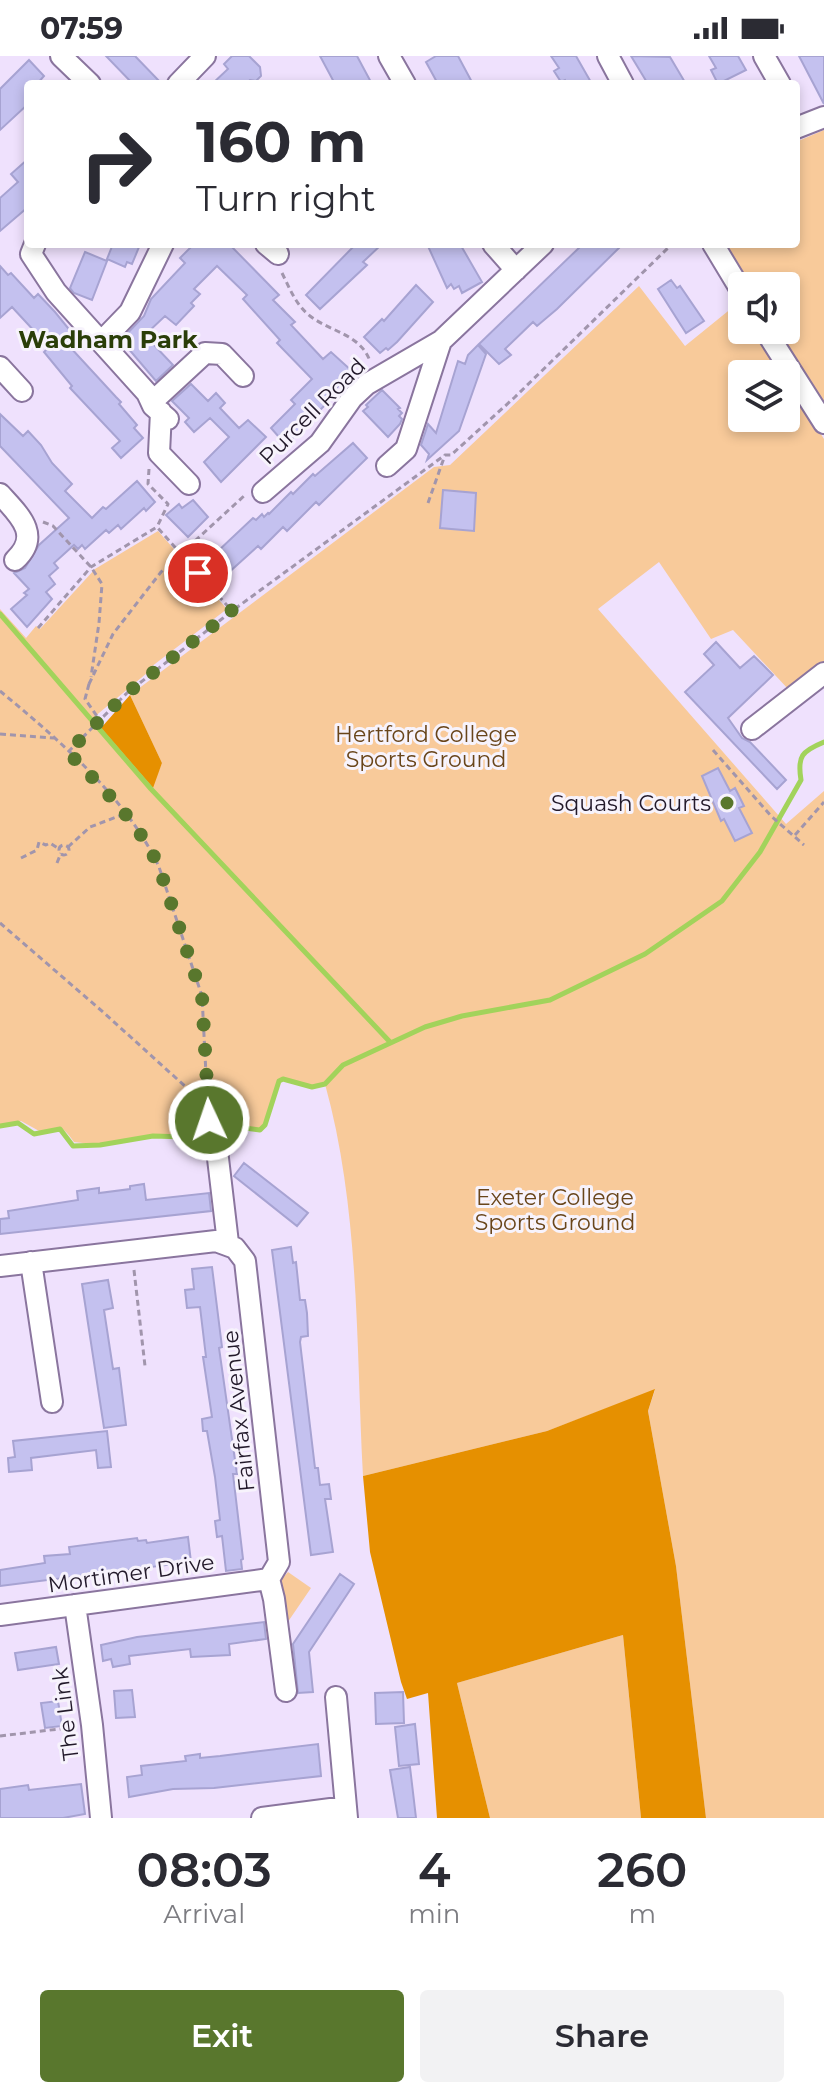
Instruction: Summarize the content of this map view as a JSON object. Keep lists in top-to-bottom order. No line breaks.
{"streets":{"street":["Purcell Road","Fairfax Avenue","Mortimer Drive","The Link"]},"crossings":[["Fairfax Avenue","Mortimer Drive"],["Mortimer Drive","The Link"]],"districts":["Wadham Park"],"parks":["Hertford College Sports Ground","Exeter College Sports Ground"],"places":["Squash Courts"],"page":{"status":"07:59","turn":["160 m","Turn right"],"eta":["08:03","Arrival","4","min","260","m"],"buttons":["Exit","Share"]}}
